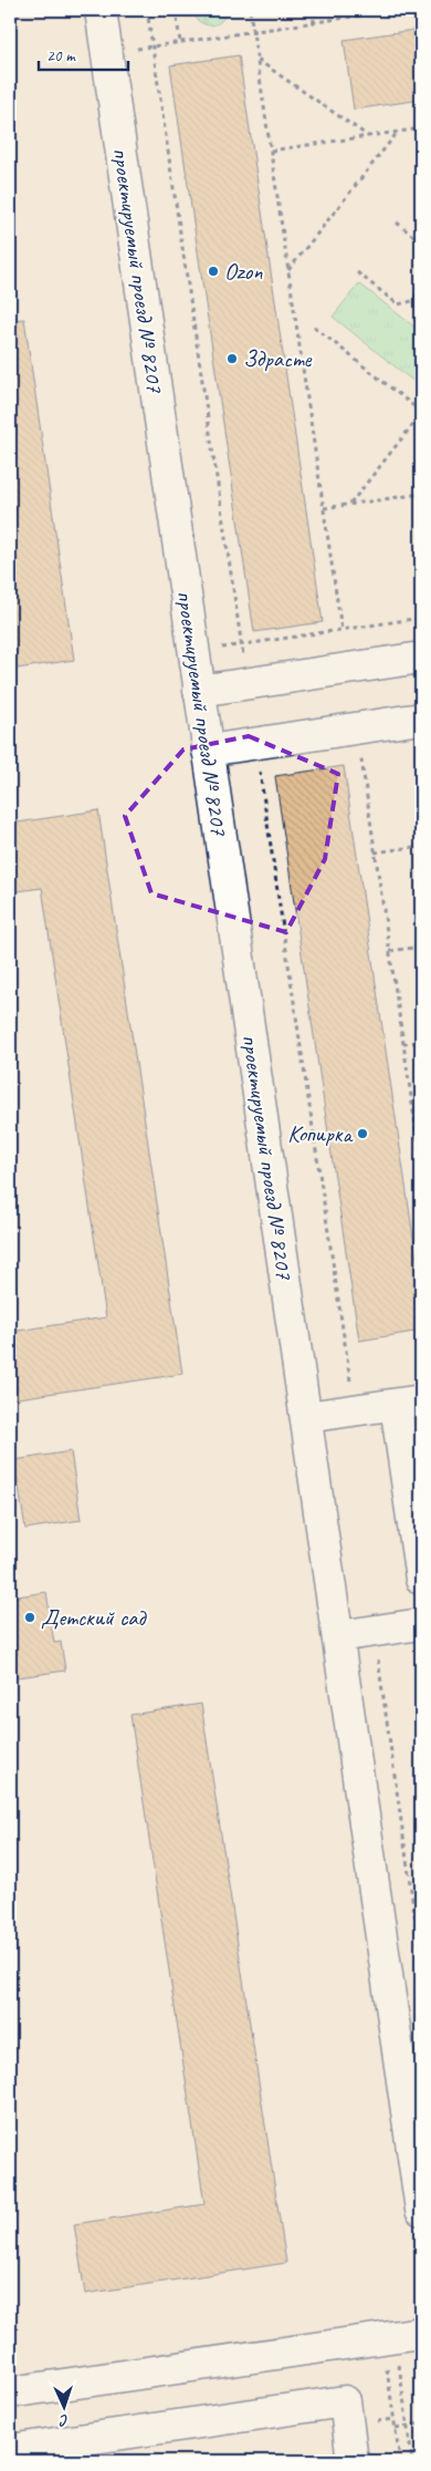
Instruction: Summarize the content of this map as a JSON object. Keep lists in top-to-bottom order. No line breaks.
{"streets":{"street":["проектируемый проезд № 8207"]},"places":["Ozon","Здрасте","Копирка","Детский сад"],"scale_bar":"20 m","north":"bottom"}
